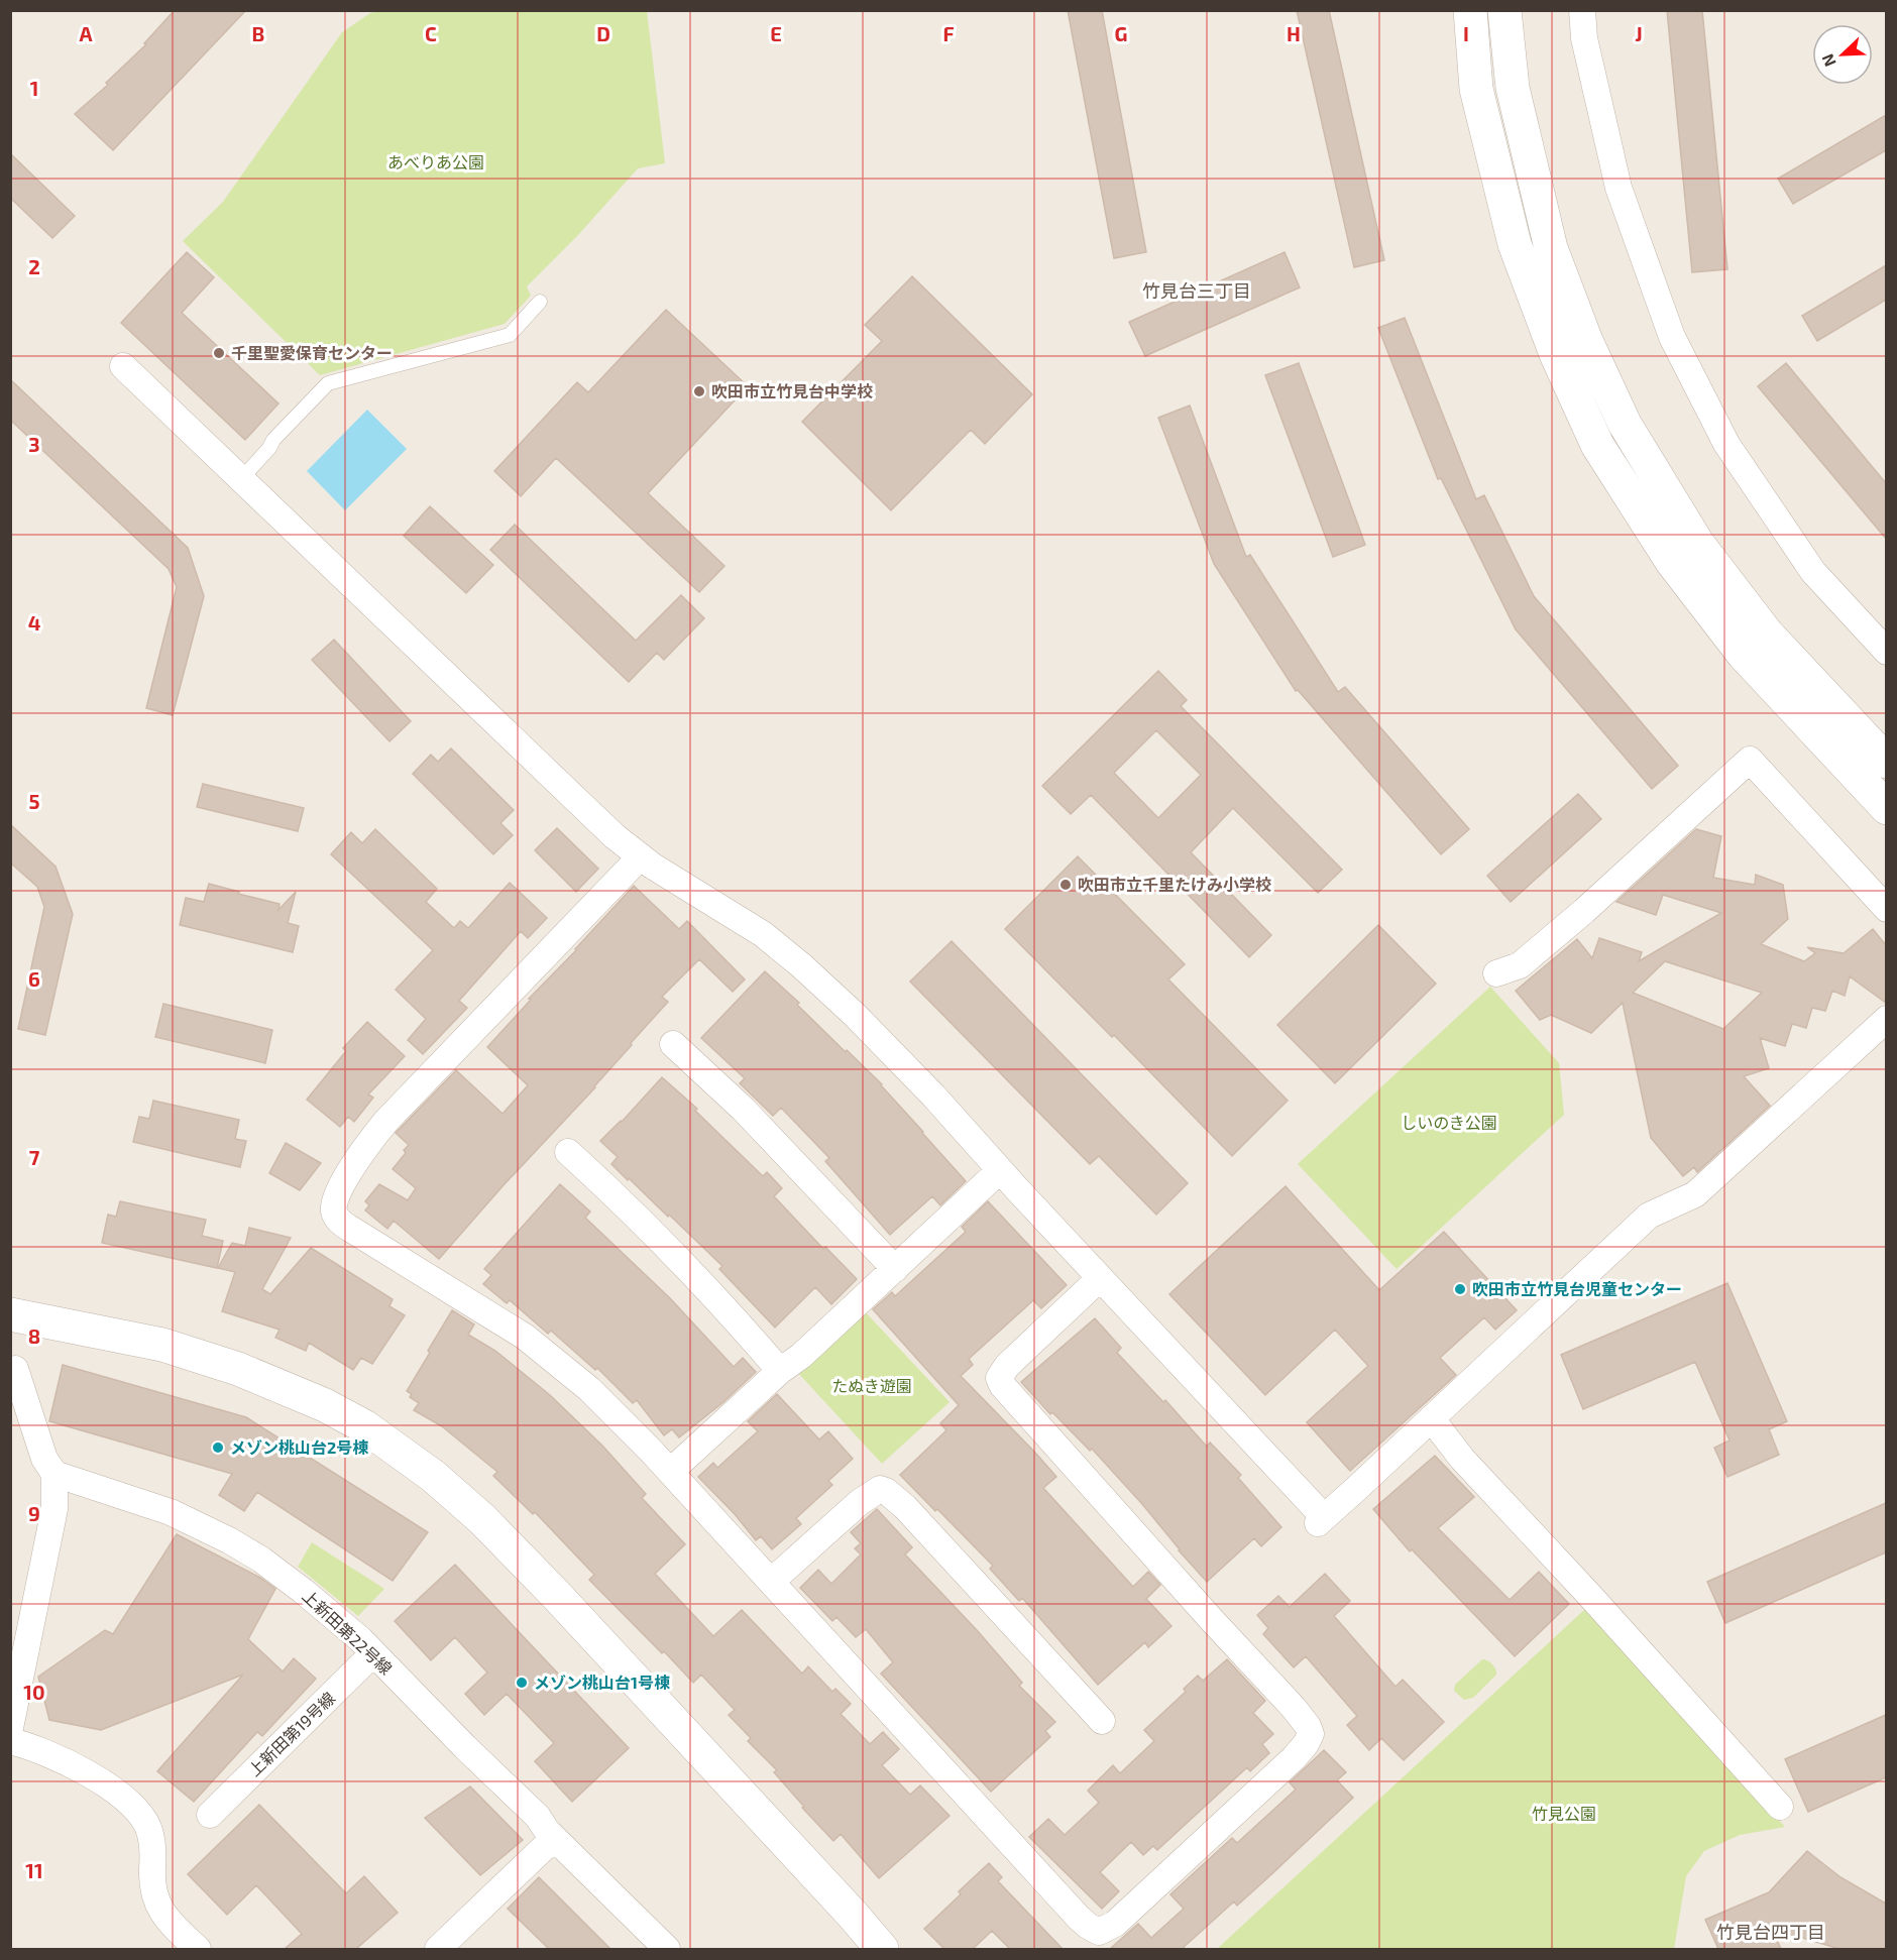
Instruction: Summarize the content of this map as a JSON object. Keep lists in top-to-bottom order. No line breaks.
{"streets":{"street":["上新田第22号線","上新田第19号線"]},"crossings":[["上新田第22号線","上新田第19号線"]],"districts":["竹見台三丁目","竹見台四丁目"],"parks":["あべりあ公園","しいのき公園","たぬき遊園","竹見公園"],"places":["千里聖愛保育センター","吹田市立竹見台中学校","吹田市立千里たけみ小学校","吹田市立竹見台児童センター","メゾン桃山台2号棟","メゾン桃山台1号棟"],"north":"bottom left","grid":{"columns":["A","B","C","D","E","F","G","H","I","J"],"rows":["1","2","3","4","5","6","7","8","9","10","11"]}}
